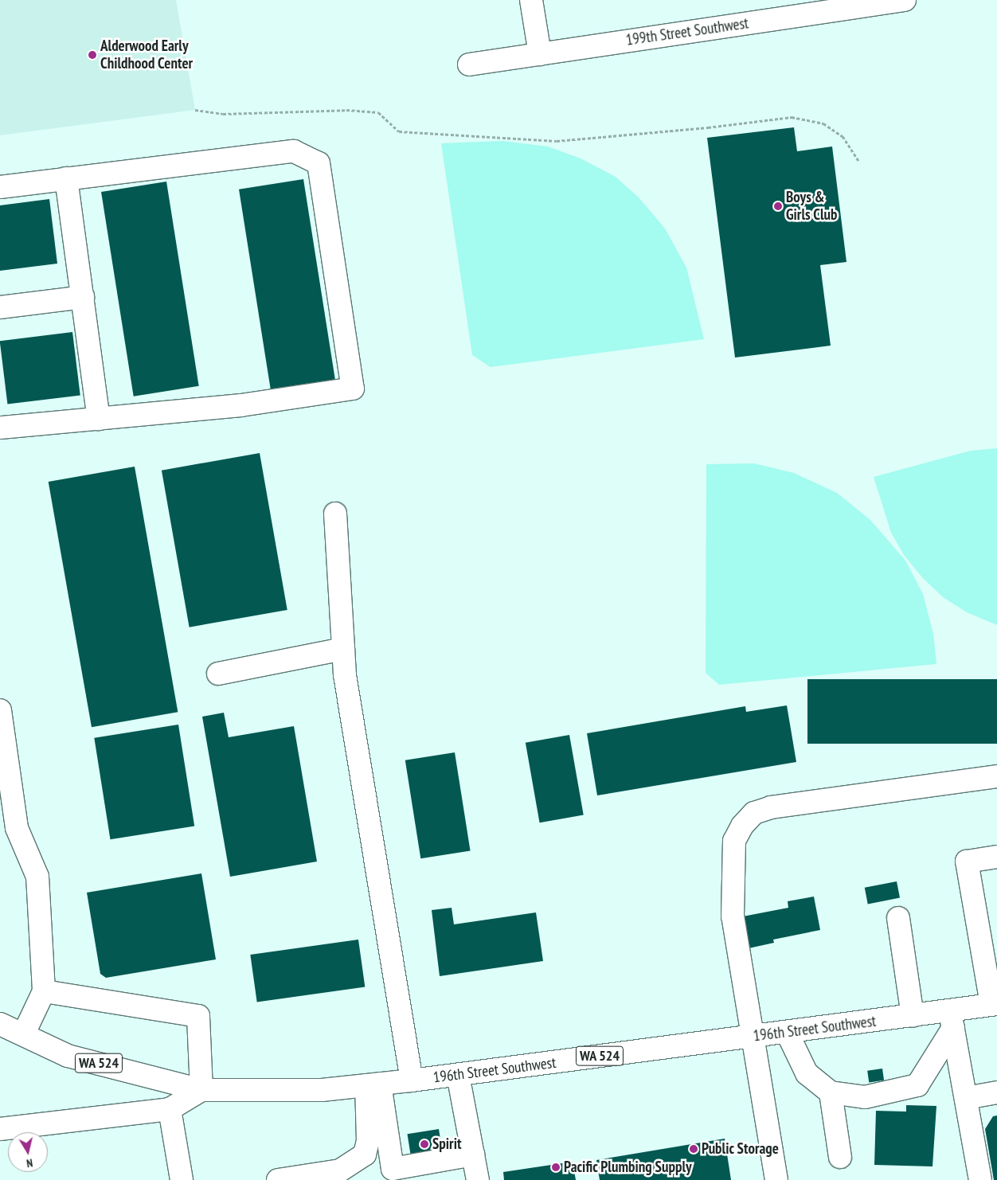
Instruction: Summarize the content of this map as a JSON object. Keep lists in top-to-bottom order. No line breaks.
{"streets":{"main road":["199th Street Southwest","196th Street Southwest","WA 524"]},"places":["Alderwood Early Childhood Center","Boys & Girls Club","Spirit","Public Storage","Pacific Plumbing Supply"],"north":"bottom"}
